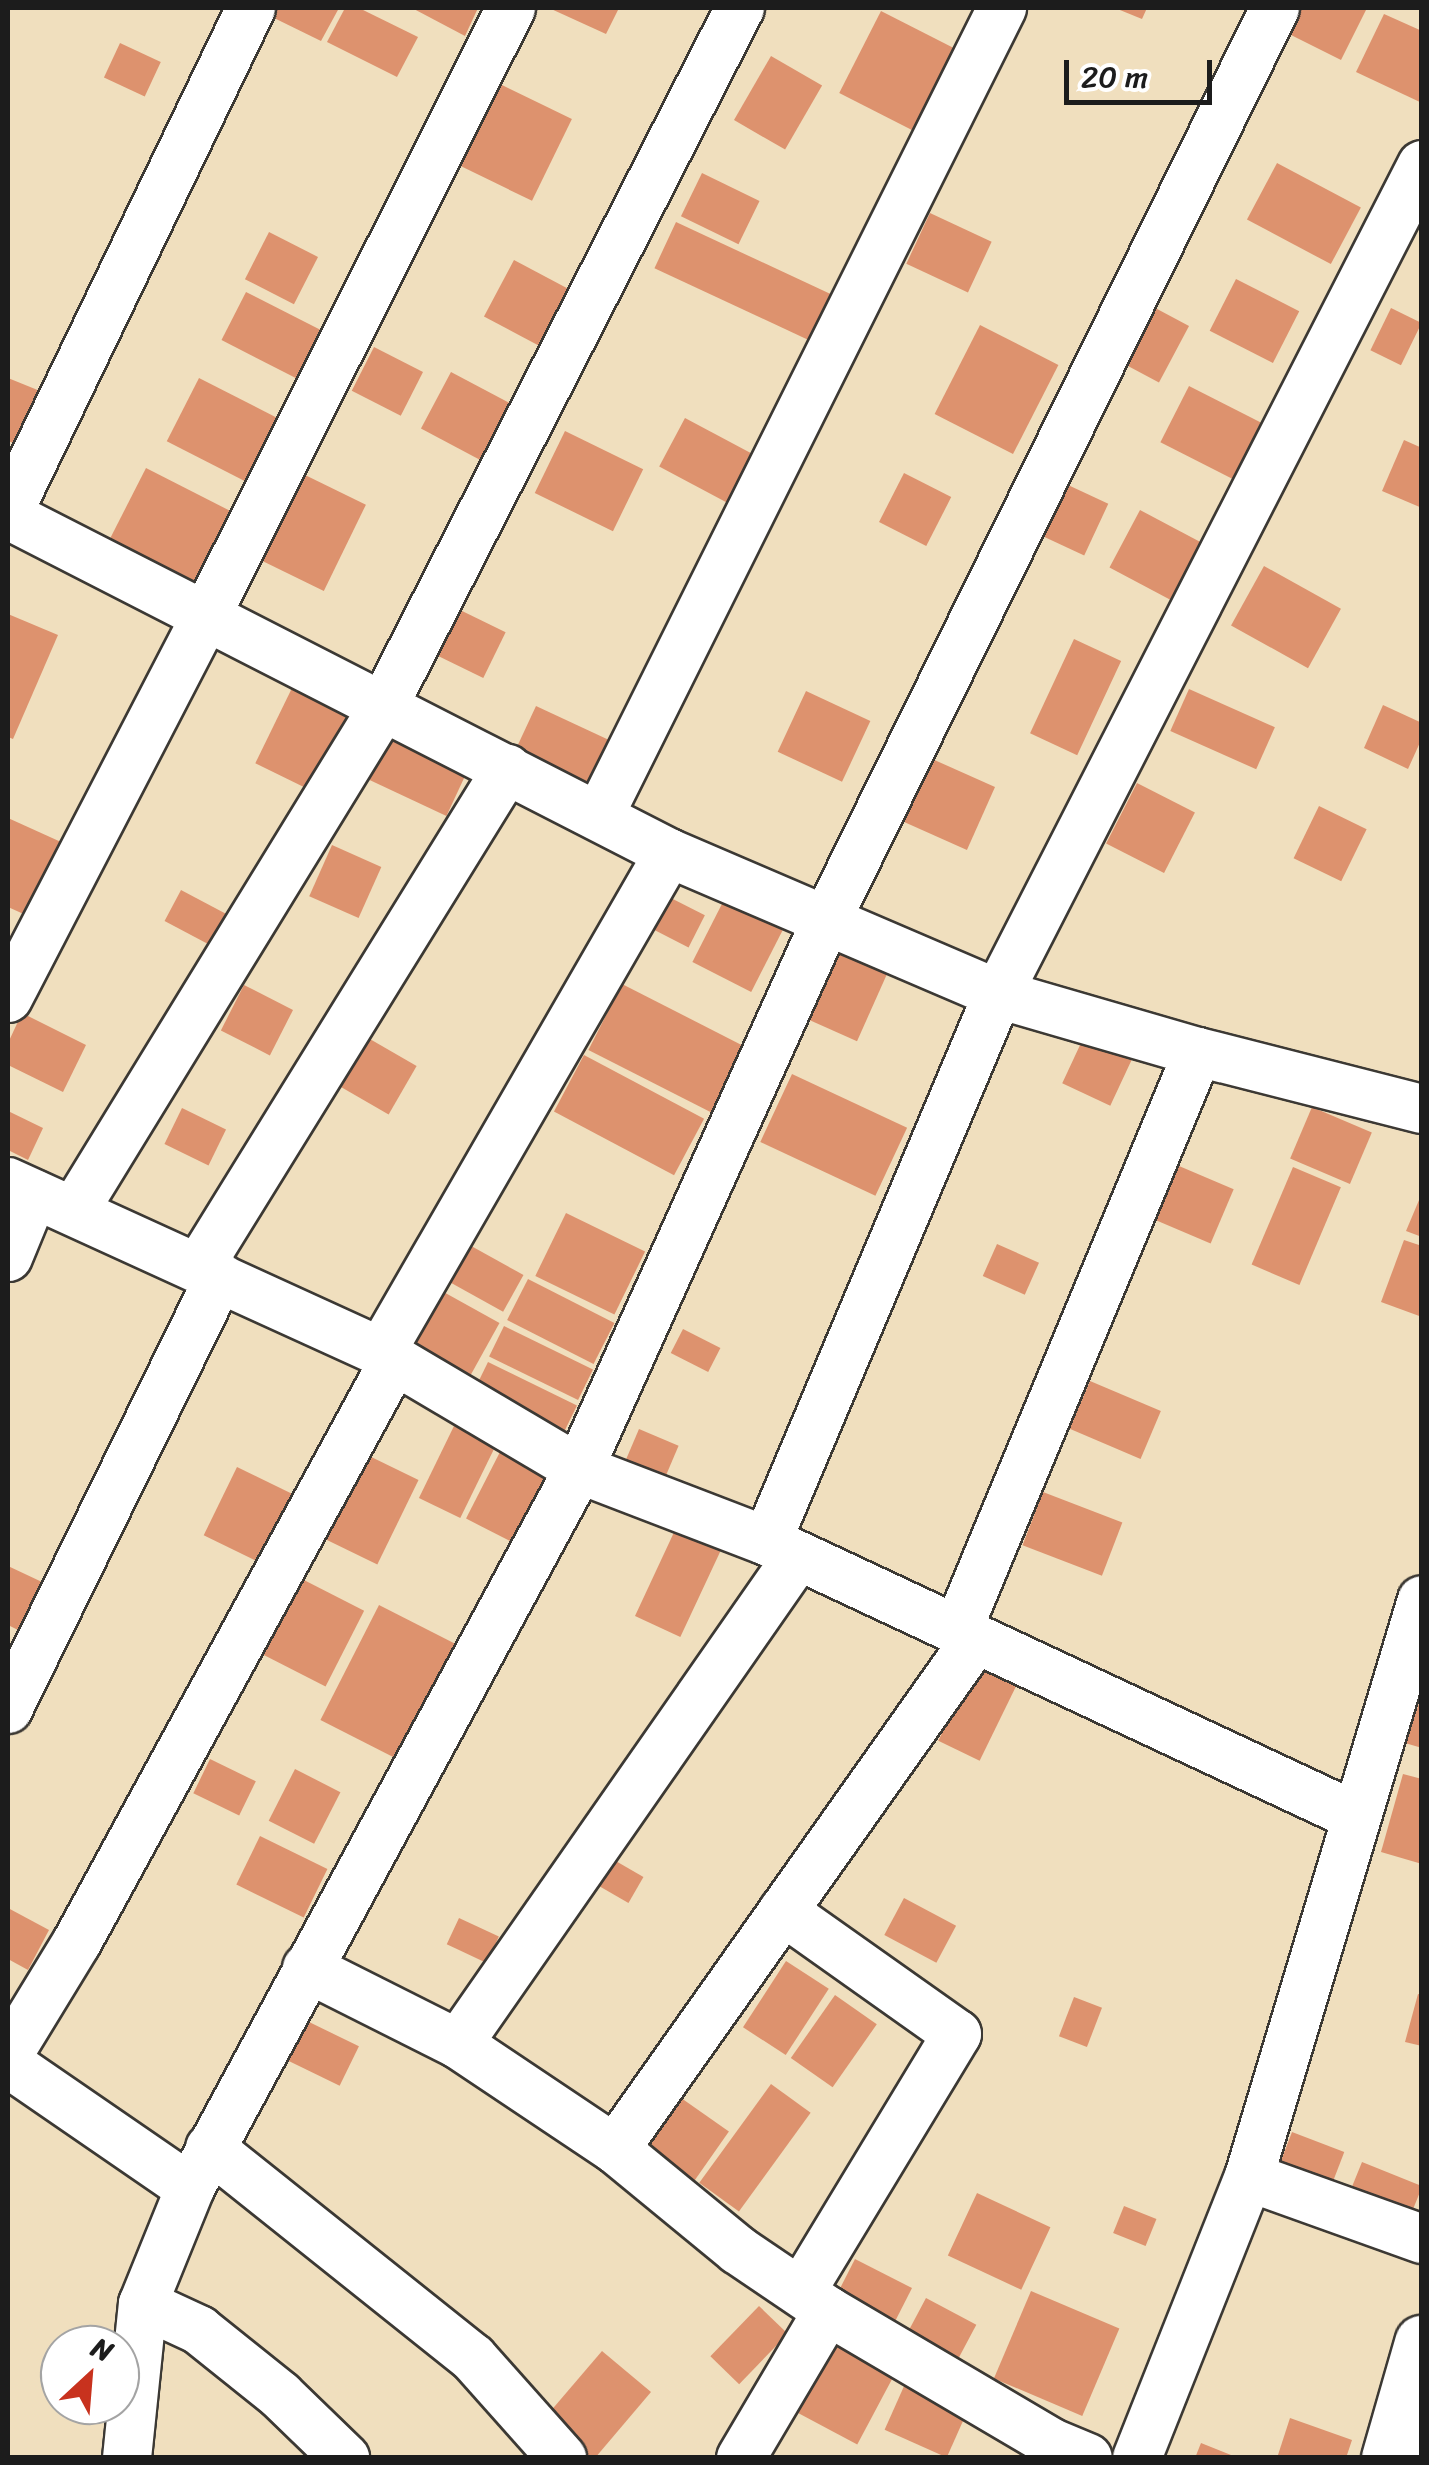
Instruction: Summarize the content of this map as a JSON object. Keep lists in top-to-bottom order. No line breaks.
{"scale_bar":"20 m","north":"top right"}
